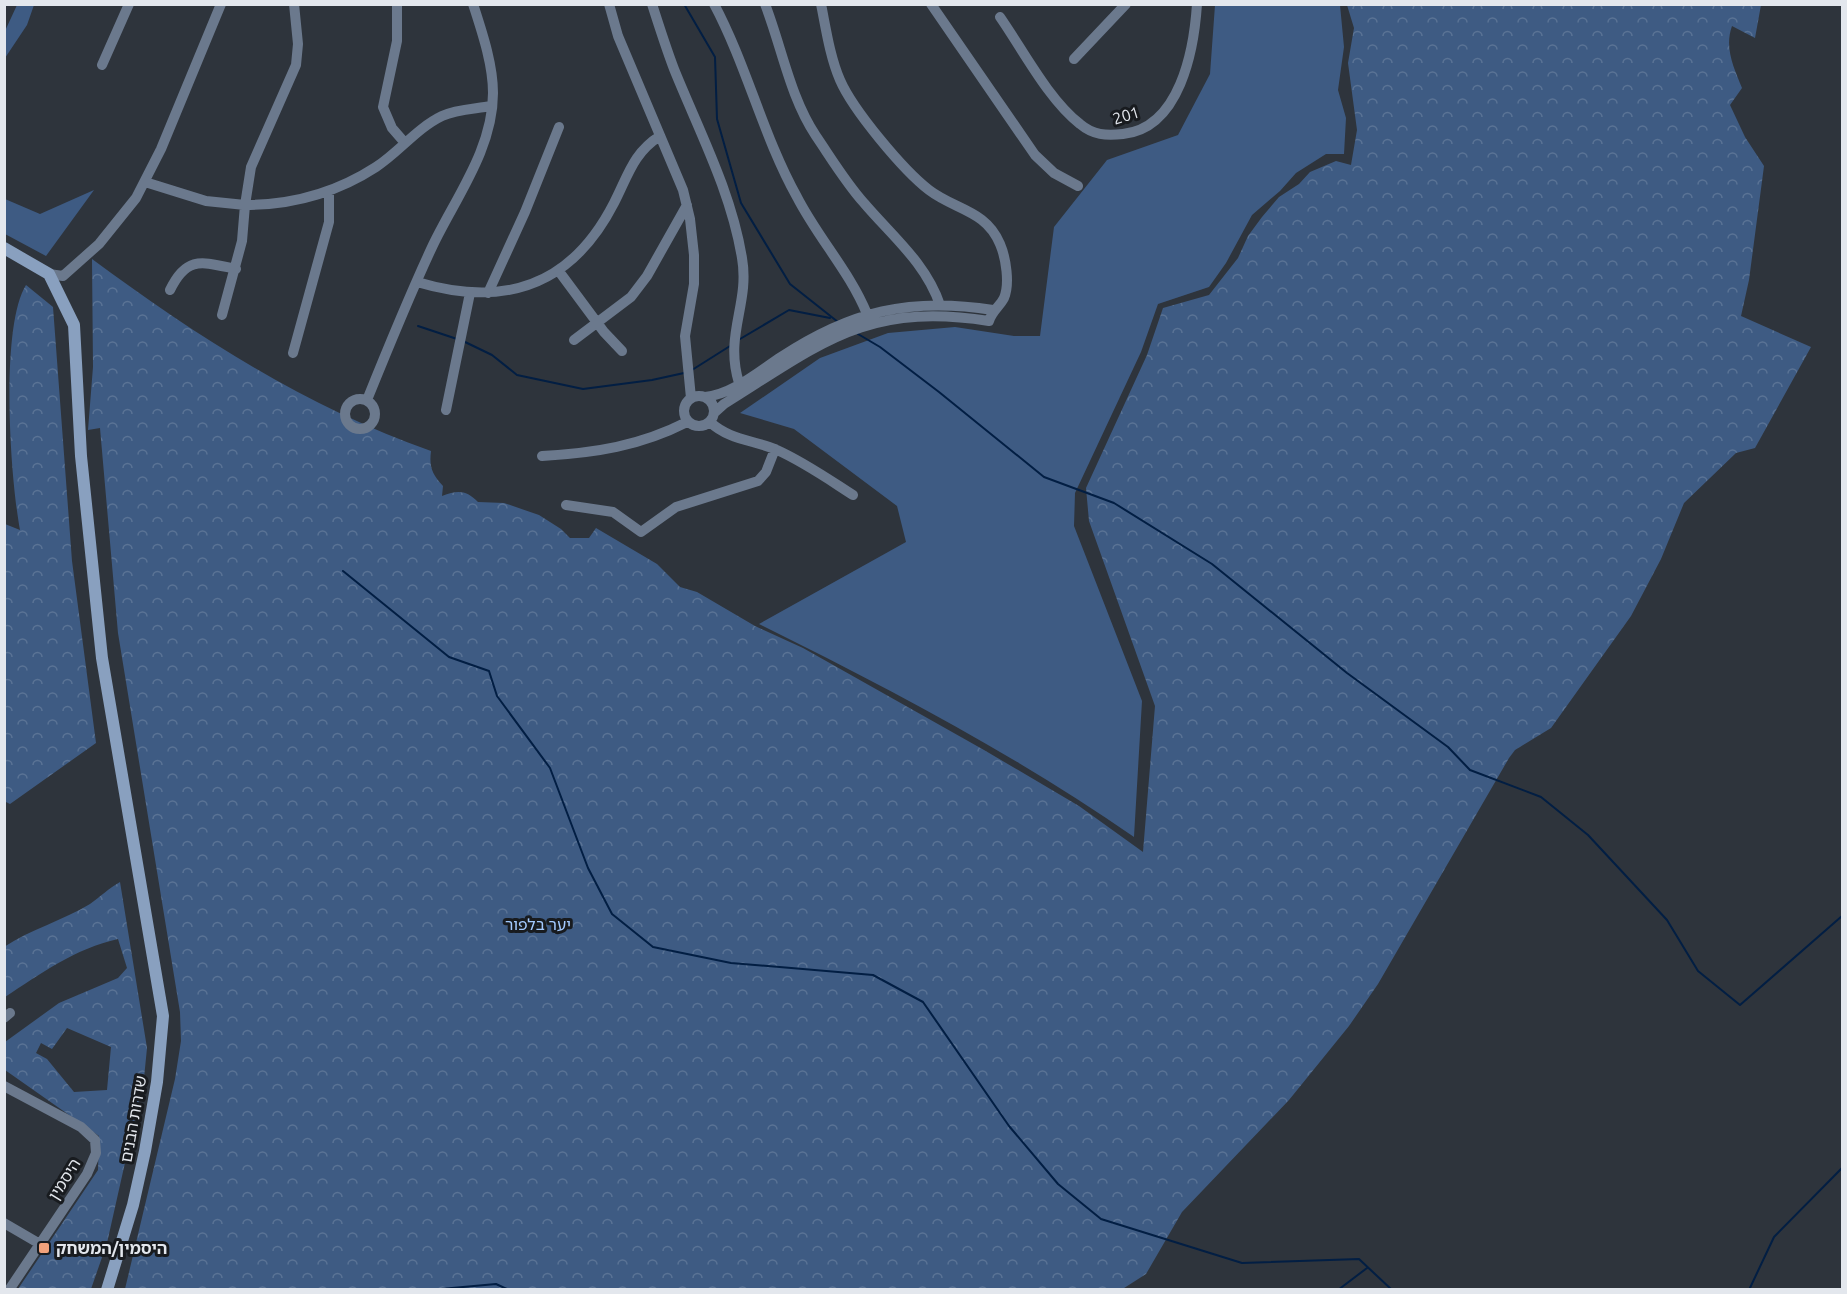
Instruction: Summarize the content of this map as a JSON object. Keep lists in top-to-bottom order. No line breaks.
{"streets":{"main road":["שדרות הבנים"],"street":["201","היסמין"]},"parks":["יער בלפור"],"places":{"transit":["היסמין/המשחק"]}}
